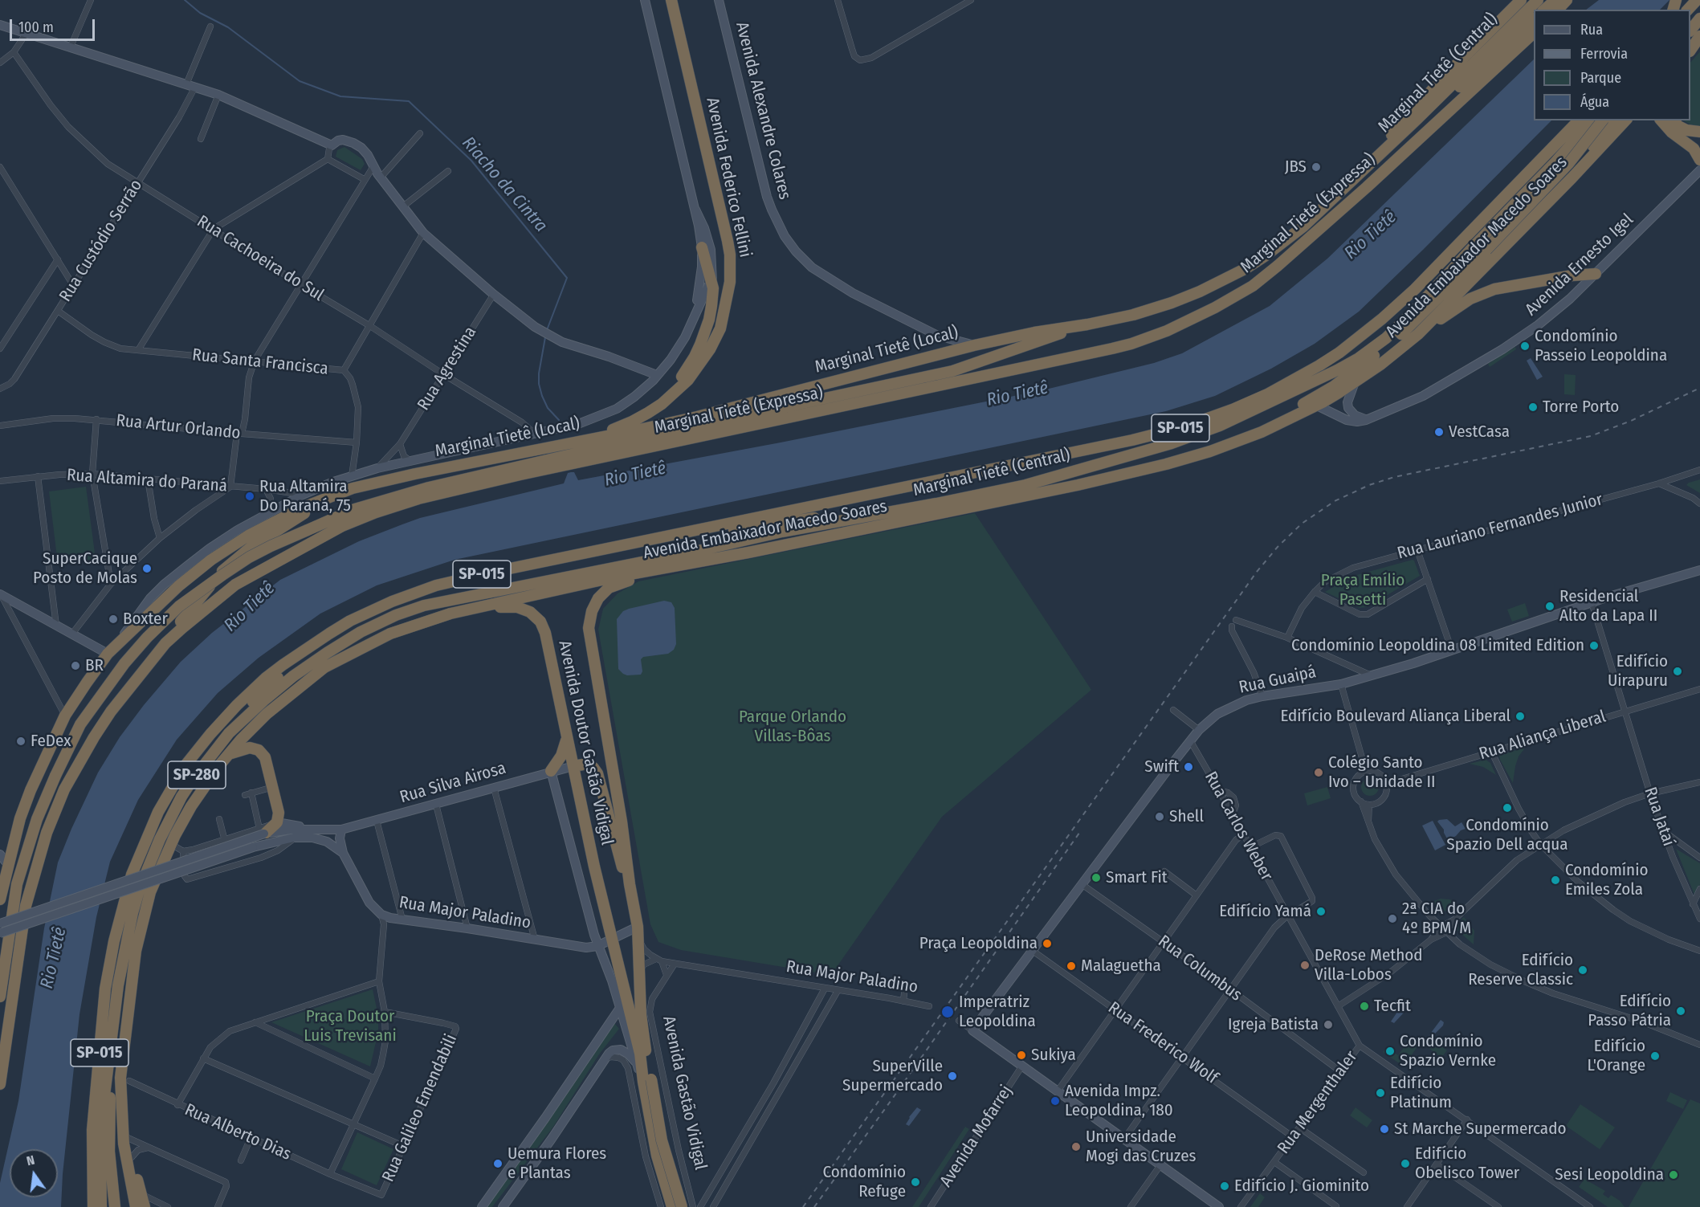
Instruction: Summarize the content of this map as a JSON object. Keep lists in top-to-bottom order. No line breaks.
{"streets":{"highway":["Marginal Tietê (Central)","Avenida Federico Fellini","Marginal Tietê (Expressa)","Avenida Embaixador Macedo Soares","Marginal Tietê (Local)","SP-015","Avenida Doutor Gastão Vidigal","SP-280","Avenida Gastão Vidigal"],"main road":["Avenida Alexandre Colares","Avenida Ernesto Igel","Rua Guaipá","Rua Silva Airosa","Rua Major Paladino"],"street":["Rua Custódio Serrão","Rua Cachoeira do Sul","Rua Santa Francisca","Rua Agrestina","Rua Artur Orlando","Rua Altamira do Paraná","Rua Lauriano Fernandes Junior","Rua Aliança Liberal","Rua Jataí","Rua Carlos Weber","Rua Columbus","Rua Frederico Wolf","Rua Mergenthaler","Rua Galileo Emendabili","Rua Alberto Dias","Avenida Mofarrej"]},"crossings":[["Marginal Tietê (Central)","Marginal Tietê (Local)"],["Marginal Tietê (Central)","SP-280"],["Avenida Alexandre Colares","Marginal Tietê (Local)"],["Avenida Federico Fellini","Marginal Tietê (Local)"],["Rua Custódio Serrão","Rua Cachoeira do Sul"],["Rua Custódio Serrão","Rua Santa Francisca"],["Avenida Embaixador Macedo Soares","Avenida Ernesto Igel"],["Avenida Embaixador Macedo Soares","Avenida Doutor Gastão Vidigal"],["Rua Cachoeira do Sul","Rua Santa Francisca"],["Rua Cachoeira do Sul","Rua Agrestina"],["SP-015","SP-280"],["Rua Guaipá","Rua Jataí"],["Rua Guaipá","Rua Carlos Weber"],["Rua Guaipá","Rua Columbus"],["Rua Guaipá","Rua Frederico Wolf"],["Rua Aliança Liberal","Rua Jataí"],["Avenida Doutor Gastão Vidigal","Rua Silva Airosa"],["Avenida Doutor Gastão Vidigal","Rua Major Paladino"],["Avenida Doutor Gastão Vidigal","Avenida Gastão Vidigal"],["Rua Carlos Weber","Rua Mergenthaler"],["Rua Major Paladino","Avenida Gastão Vidigal"],["Rua Columbus","Rua Mergenthaler"],["Rua Frederico Wolf","Rua Mergenthaler"],["Rua Galileo Emendabili","Rua Alberto Dias"]],"water":["Riacho da Cintra","Rio Tietê"],"parks":["Praça Emílio Pasetti","Parque Orlando Villas-Bôas","Praça Doutor Luis Trevisani"],"places":["JBS","Condomínio Passeio Leopoldina","Torre Porto","VestCasa","Rua Altamira Do Paraná, 75","SuperCacique Posto de Molas","Residencial Alto da Lapa II","Boxter","Condomínio Leopoldina 08 Limited Edition","BR","Edifício Uirapuru","Edifício Boulevard Aliança Liberal","FeDex","Swift","Colégio Santo Ivo – Unidade II","Condomínio Spazio Dell acqua","Shell","Smart Fit","Condomínio Emiles Zola","Edifício Yamá","2ª CIA do 4º BPM/M","Praça Leopoldina","DeRose Method Villa-Lobos","Malaguetha","Edifício Reserve Classic","Tecfit","Edifício Passo Pátria","Imperatriz Leopoldina","Igreja Batista","Condomínio Spazio Vernke","Sukiya","Edifício L'Orange","SuperVille Supermercado","Edifício Platinum","Avenida Impz. Leopoldina, 180","St Marche Supermercado","Universidade Mogi das Cruzes","Uemura Flores e Plantas","Edifício Obelisco Tower","Sesi Leopoldina","Condomínio Refuge","Edifício J. Giominito"],"legend":["Rua","Ferrovia","Parque","Água"],"scale_bar":"100 m","north":"top"}
